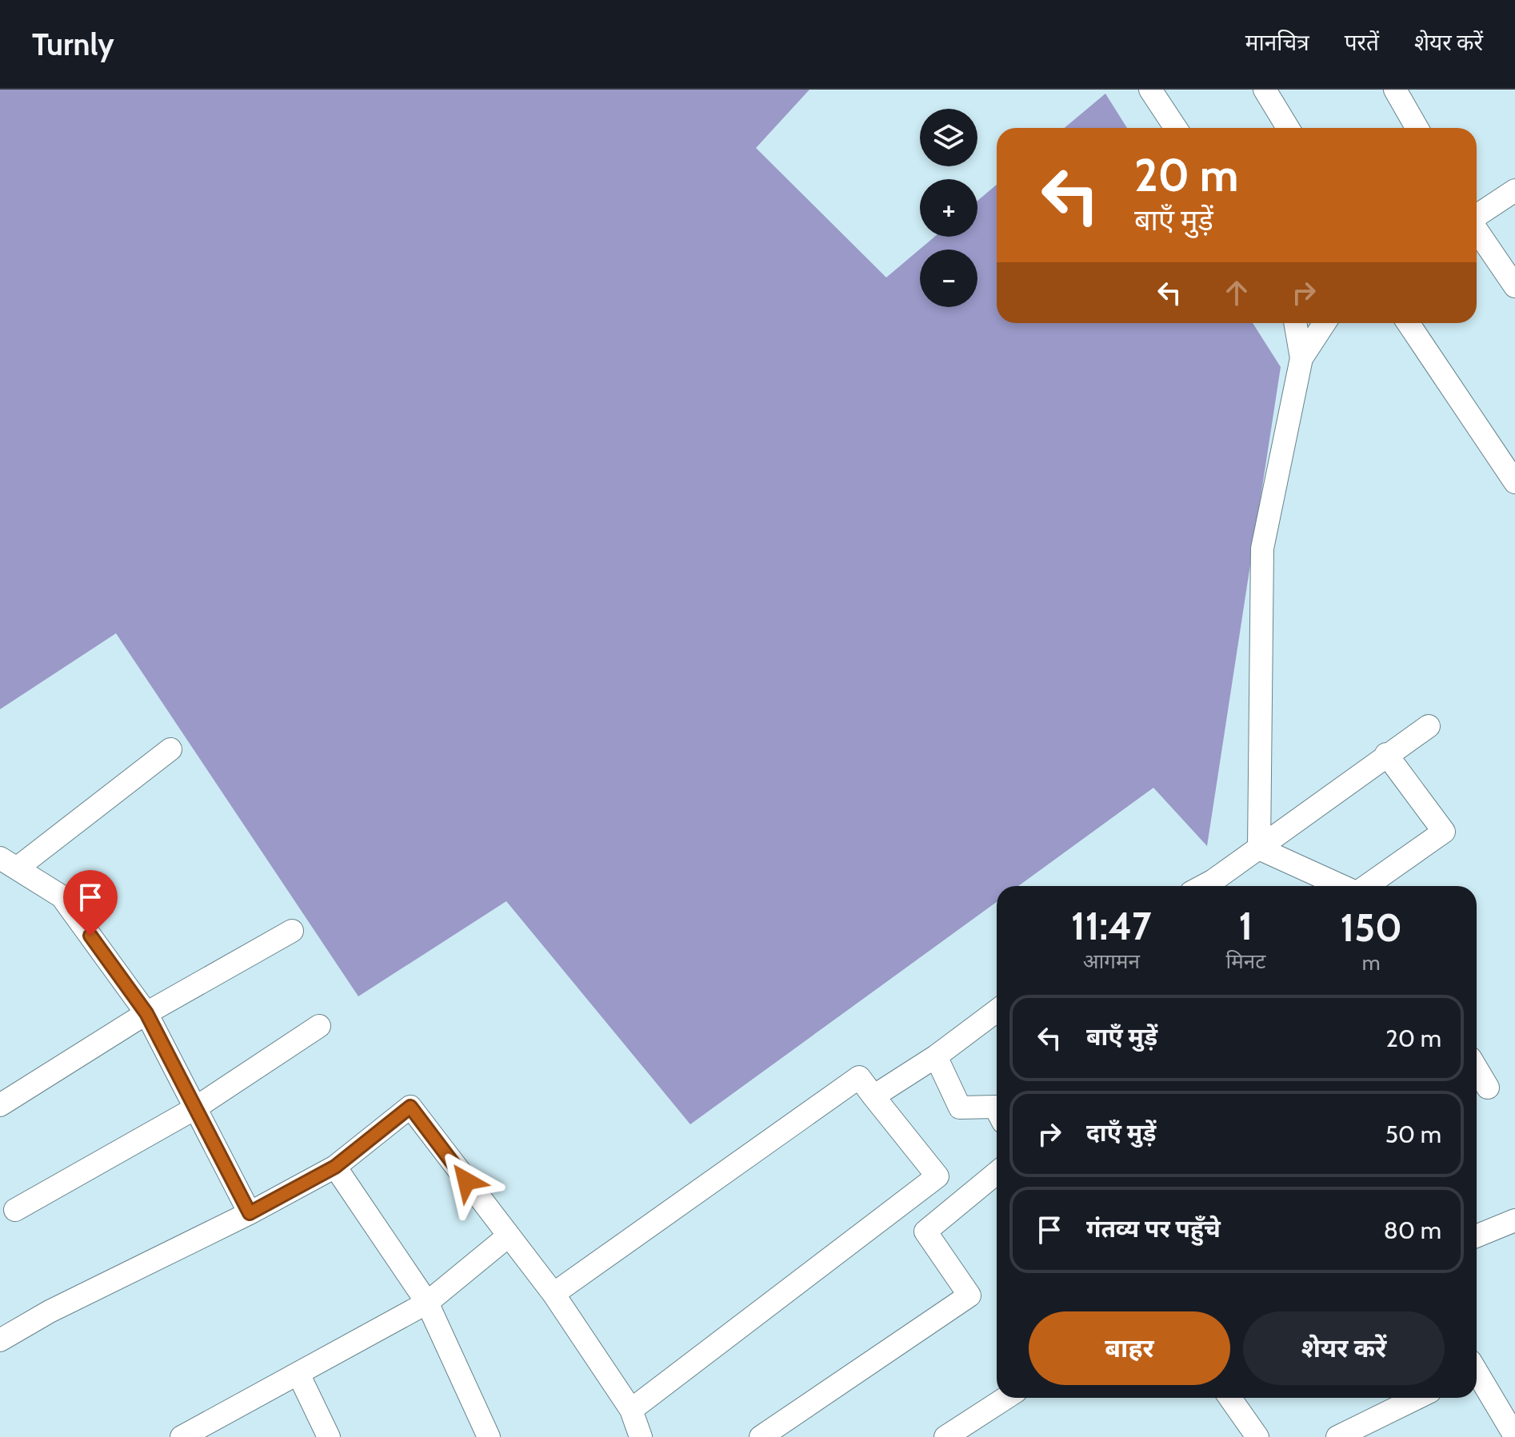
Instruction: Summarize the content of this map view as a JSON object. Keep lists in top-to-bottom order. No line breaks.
{"page":{"header":"Turnly","nav":["मानचित्र","परतें","शेयर करें"],"map_buttons":["+","−"],"turn":["20 m","बाएँ मुड़ें"],"eta":["11:47","आगमन","1","मिनट","150","m"],"list":[{"name":"बाएँ मुड़ें","value":"20 m"},{"name":"दाएँ मुड़ें","value":"50 m"},{"name":"गंतव्य पर पहुँचे","value":"80 m"}],"buttons":["बाहर","शेयर करें"]}}
